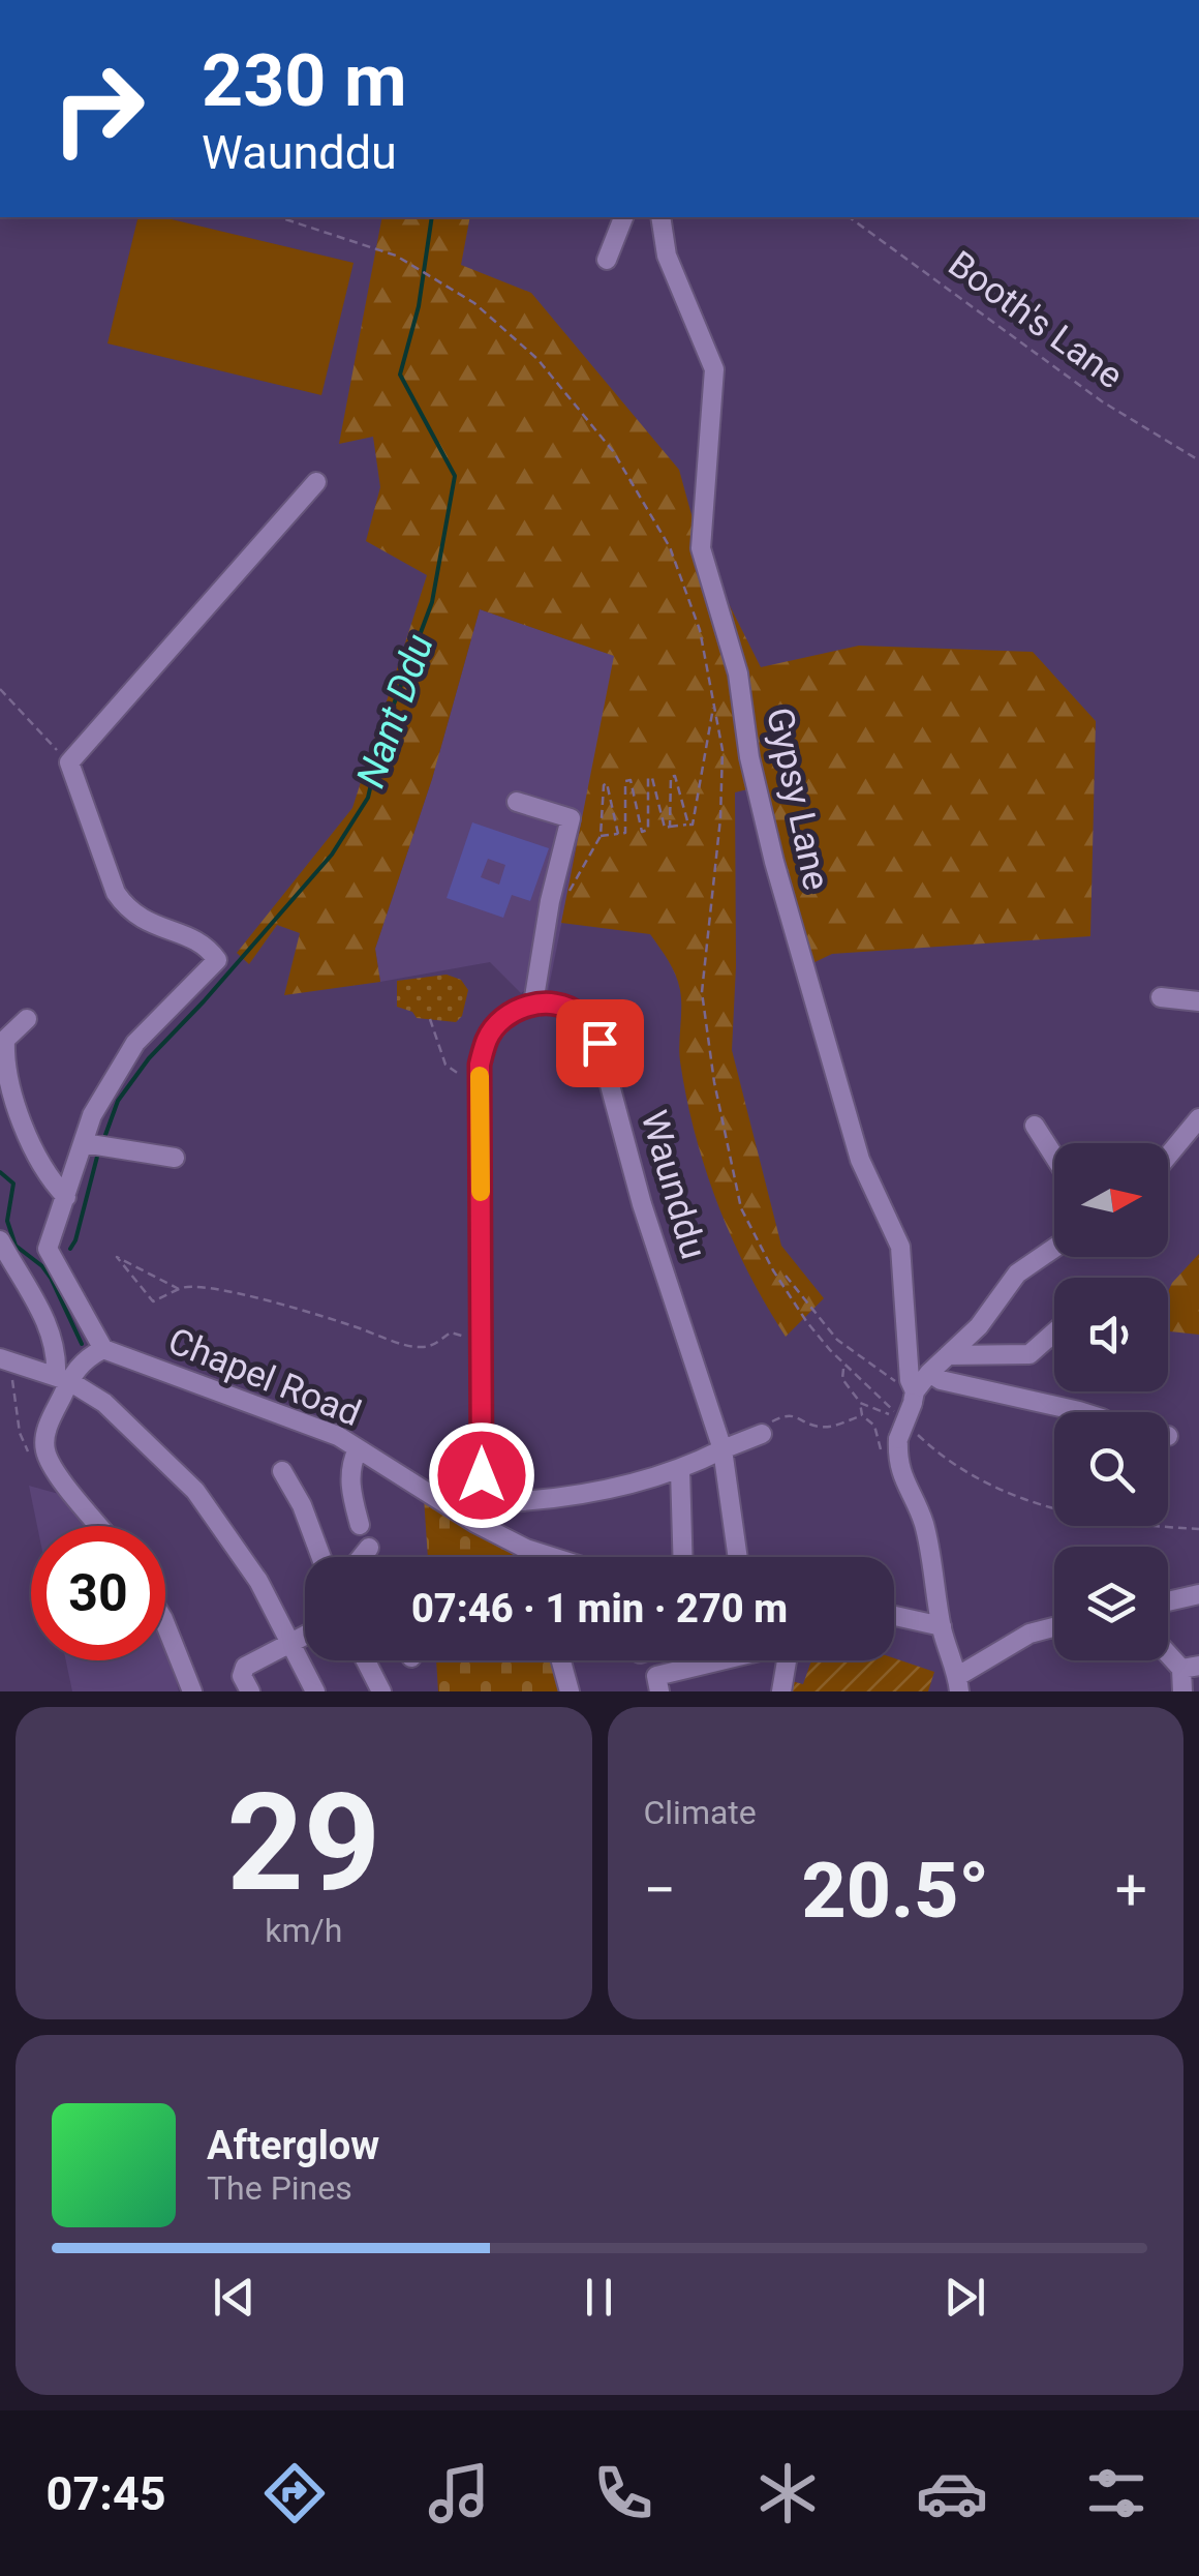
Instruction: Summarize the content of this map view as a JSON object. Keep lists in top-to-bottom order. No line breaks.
{"streets":{"street":["Gypsy Lane","Waunddu","Chapel Road"],"path":["Booth's Lane"]},"water":["Nant Ddu"],"north":"right","page":{"turn":["230 m","Waunddu"],"limit":"30","trip":"07:46 · 1 min · 270 m","tile":[["29","km/h"],"Climate"],"heat":["−","20.5°","+"],"song":["Afterglow","The Pines"],"tabs":"07:45"}}
